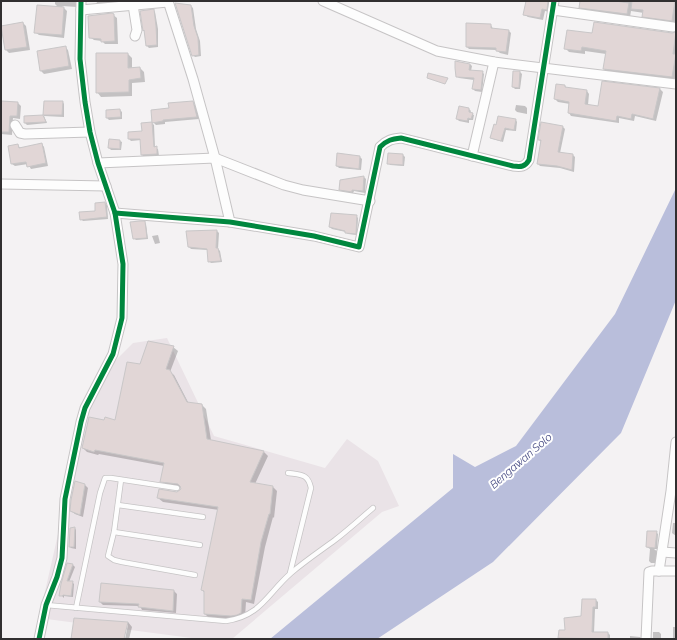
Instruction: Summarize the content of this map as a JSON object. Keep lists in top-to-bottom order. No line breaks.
{"water":["Bengawan Solo"]}
